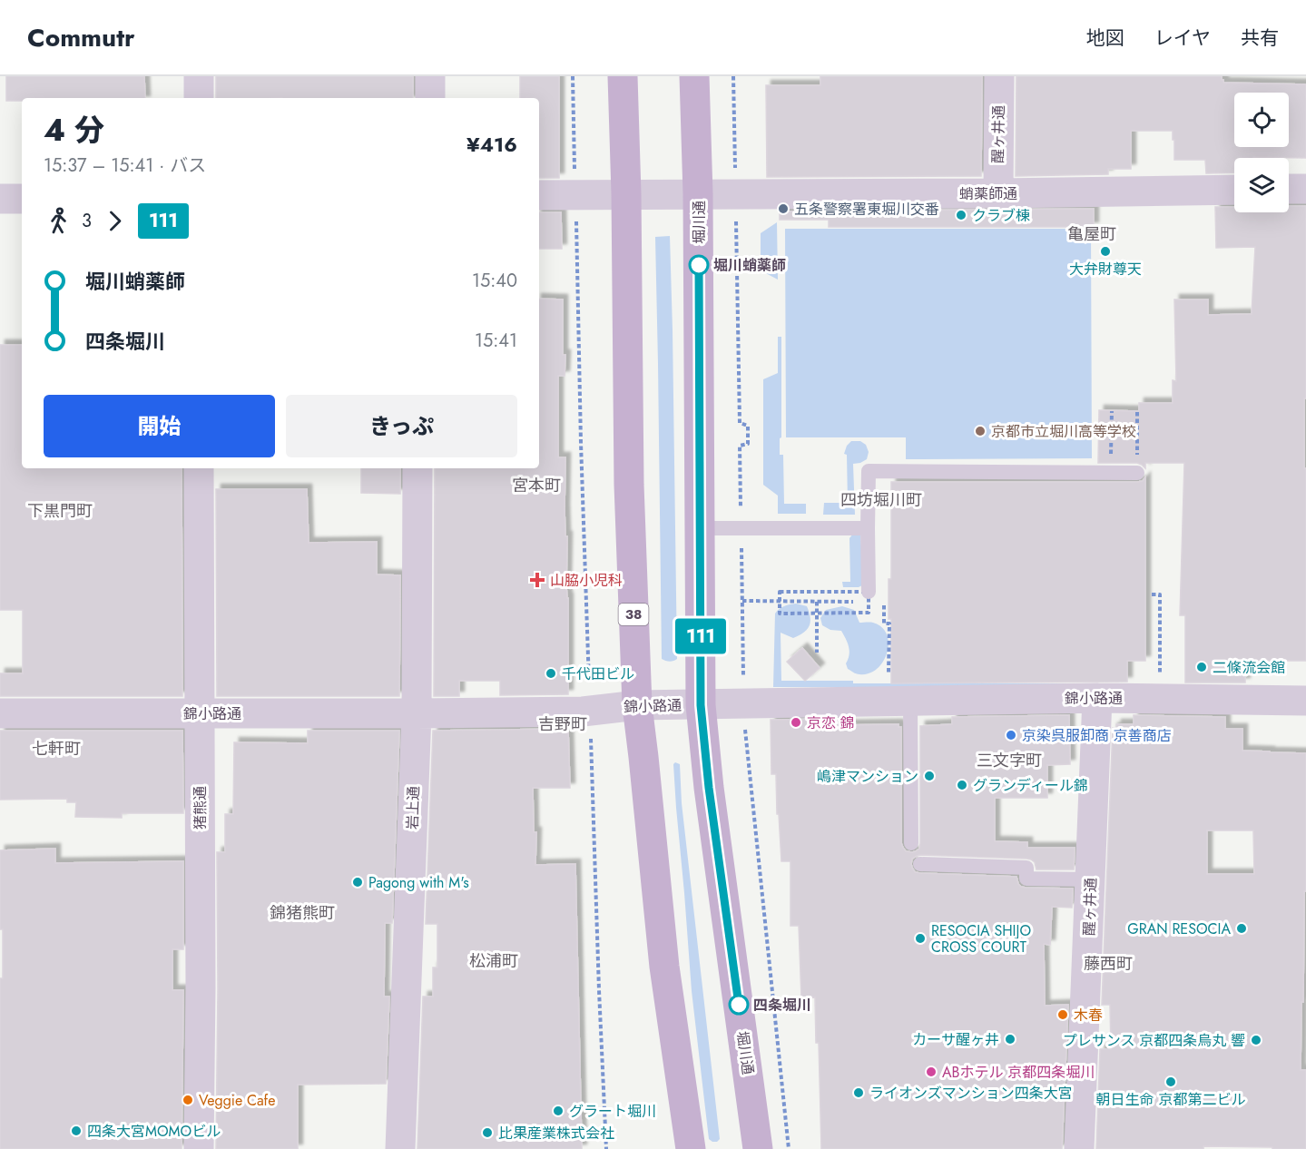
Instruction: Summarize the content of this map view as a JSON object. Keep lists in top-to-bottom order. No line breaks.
{"streets":{"main road":["堀川通","38"],"street":["醒ヶ井通","蛸薬師通","錦小路通","猪熊通","岩上通"]},"crossings":[["醒ヶ井通","蛸薬師通"],["醒ヶ井通","錦小路通"],["蛸薬師通","堀川通"],["蛸薬師通","38"],["堀川通","錦小路通"],["38","錦小路通"],["錦小路通","猪熊通"],["錦小路通","岩上通"]],"districts":["亀屋町","宮本町","四坊堀川町","下黒門町","吉野町","七軒町","三文字町","錦猪熊町","松浦町","藤西町"],"places":{"other":["五条警察署東堀川交番","クラブ棟","大弁財尊天","堀川蛸薬師","京都市立堀川高等学校","二條流会館","千代田ビル","京恋 錦","京染呉服卸商 京善商店","嶋津マンション","グランディール錦","Pagong with M's","GRAN RESOCIA","RESOCIA SHIJO CROSS COURT","四条堀川","木春","カーサ醒ヶ井","プレサンス 京都四条烏丸 響","ABホテル 京都四条堀川","朝日生命 京都第二ビル","ライオンズマンション四条大宮","Veggie Cafe","グラート堀川","四条大宮MOMOビル","比果産業株式会社"],"health":["山脇小児科"]},"lines":["bus line 111"],"page":{"header":"Commutr","nav":["地図","レイヤ","共有"],"on_map":"111","heading":["4 分","15:37 – 15:41 · バス","¥416"],"legs":["3","111"],"list":[{"name":"堀川蛸薬師","value":"15:40"},{"name":"四条堀川","value":"15:41"}],"buttons":["開始","きっぷ"]}}
